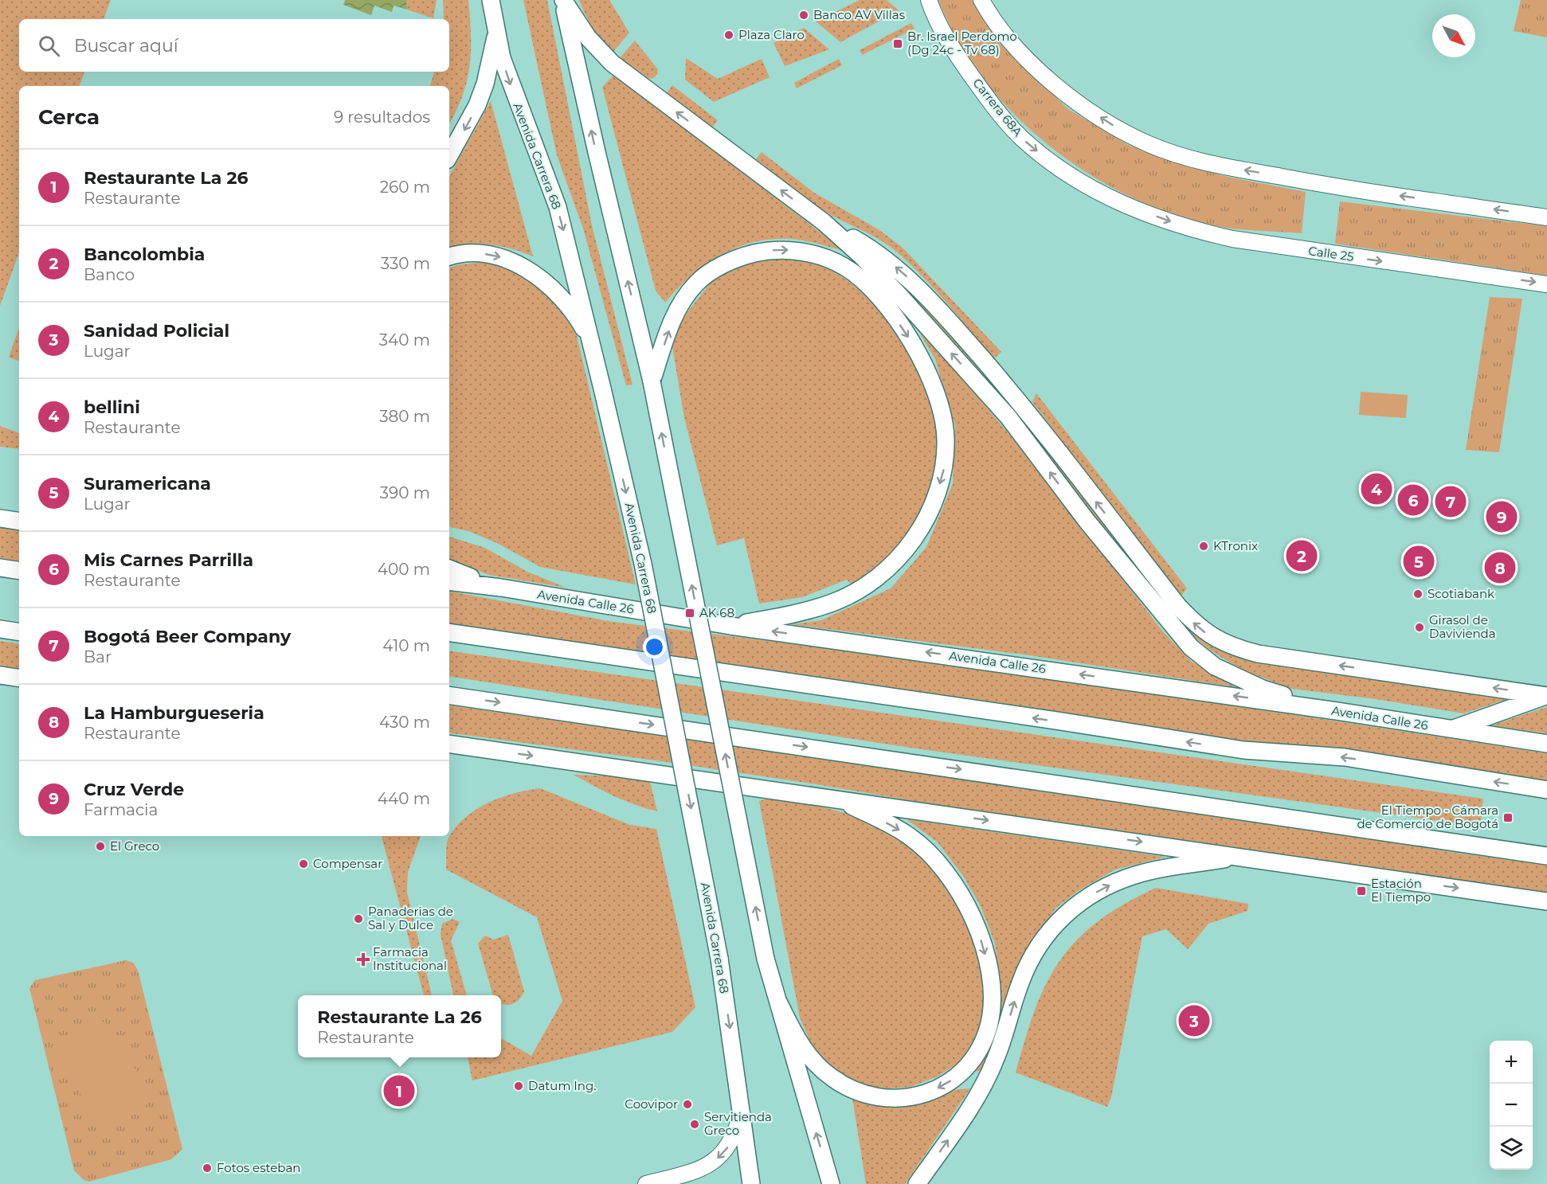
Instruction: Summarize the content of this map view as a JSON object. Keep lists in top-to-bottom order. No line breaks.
{"streets":{"main road":["Avenida Carrera 68","Avenida Calle 26"],"street":["Carrera 68A","Calle 25"]},"crossings":[["Carrera 68A","Calle 25"]],"one_way":["Carrera 68A"],"places":{"other":["Banco AV Villas","Plaza Claro","KTronix","Scotiabank","Girasol de Davivienda","El Greco","Compensar","Panaderias de Sal y Dulce","Datum Ing.","Coovipor","Servitienda Greco","Fotos esteban"],"transit":["Br. Israel Perdomo (Dg 24c - Tv 68)","AK 68","El Tiempo - Cámara de Comercio de Bogotá","Estación El Tiempo"],"health":["Farmacia Institucional"]},"north":"bottom right","page":{"search":"Buscar aquí","heading":["Cerca","9 resultados"],"list":[{"mark":"1","name":"Restaurante La 26","note":"Restaurante","value":"260 m"},{"mark":"2","name":"Bancolombia","note":"Banco","value":"330 m"},{"mark":"3","name":"Sanidad Policial","note":"Lugar","value":"340 m"},{"mark":"4","name":"bellini","note":"Restaurante","value":"380 m"},{"mark":"5","name":"Suramericana","note":"Lugar","value":"390 m"},{"mark":"6","name":"Mis Carnes Parrilla","note":"Restaurante","value":"400 m"},{"mark":"7","name":"Bogotá Beer Company","note":"Bar","value":"410 m"},{"mark":"8","name":"La Hamburgueseria","note":"Restaurante","value":"430 m"},{"mark":"9","name":"Cruz Verde","note":"Farmacia","value":"440 m"}],"pins":["4","6","7","9","2","5","8","3","1"],"popup":["Restaurante La 26","Restaurante"],"map_buttons":["+","−"]}}
